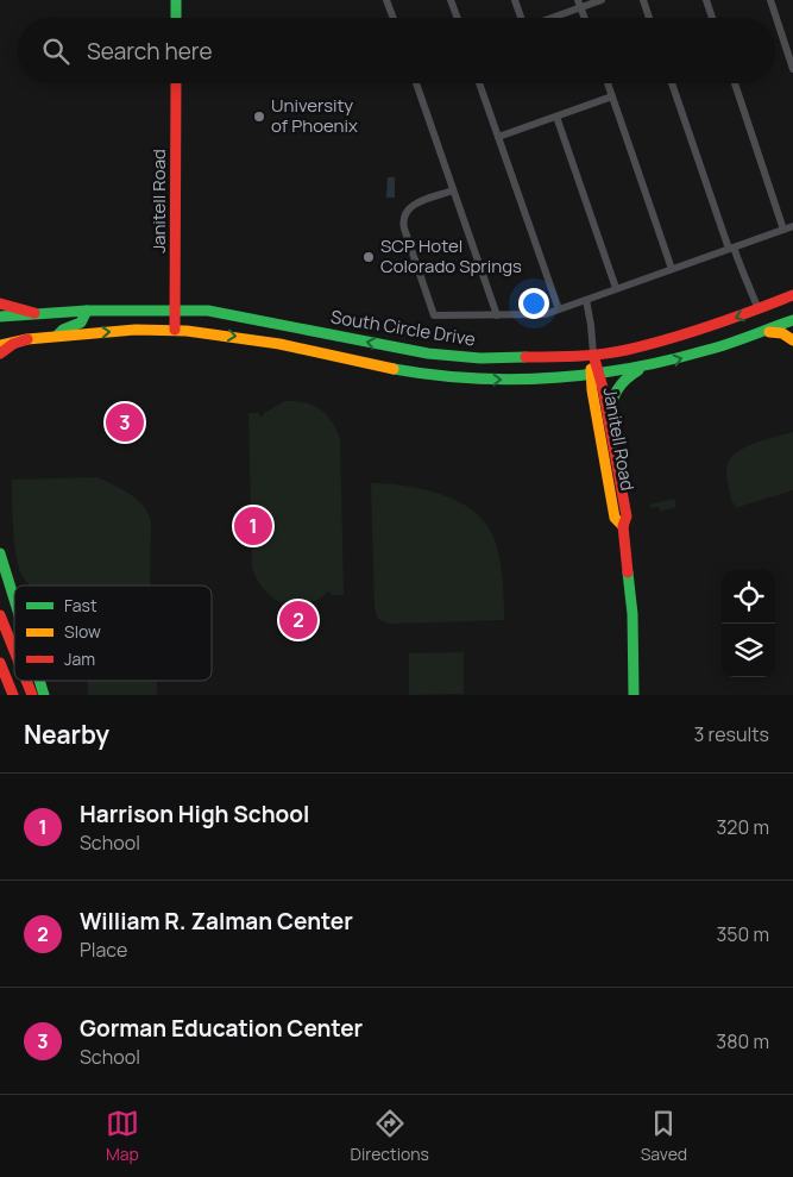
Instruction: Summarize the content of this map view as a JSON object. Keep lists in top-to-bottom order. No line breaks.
{"streets":{"main road":["Janitell Road","South Circle Drive"]},"crossings":[["Janitell Road","South Circle Drive"]],"places":["University of Phoenix","SCP Hotel Colorado Springs"],"legend":["Fast","Slow","Jam"],"page":{"search":"Search here","pins":["3","1","2"],"heading":["Nearby","3 results"],"list":[{"mark":"1","name":"Harrison High School","note":"School","value":"320 m"},{"mark":"2","name":"William R. Zalman Center","note":"Place","value":"350 m"},{"mark":"3","name":"Gorman Education Center","note":"School","value":"380 m"}],"nav":["Map","Directions","Saved"]}}
